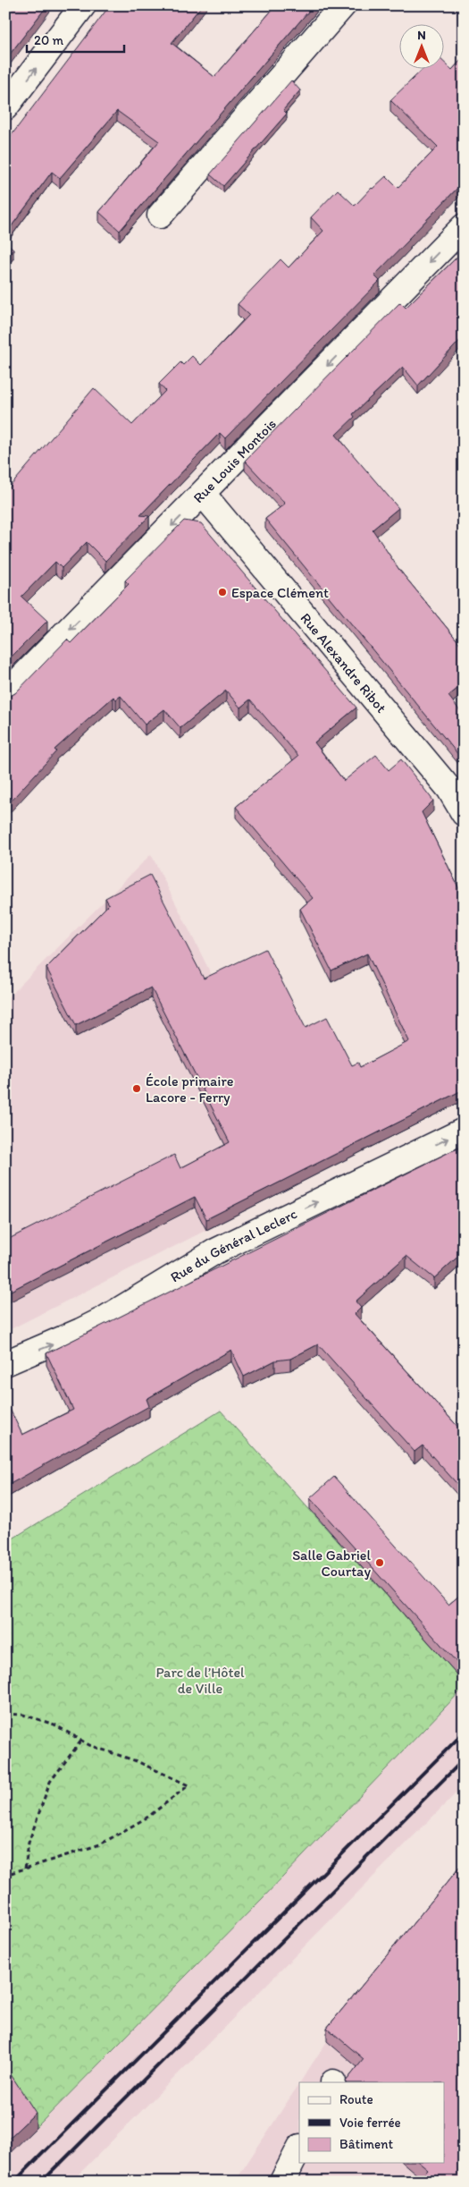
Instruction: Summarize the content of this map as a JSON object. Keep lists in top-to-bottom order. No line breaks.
{"streets":{"street":["Rue Louis Montois","Rue Alexandre Ribot","Rue du Général Leclerc"]},"crossings":[["Rue Louis Montois","Rue Alexandre Ribot"]],"one_way":["Rue Louis Montois","Rue du Général Leclerc"],"parks":["Parc de l’Hôtel de Ville"],"places":["Espace Clément","École primaire Lacore - Ferry","Salle Gabriel Courtay"],"legend":["Route","Voie ferrée","Bâtiment"],"scale_bar":"20 m","north":"top"}
